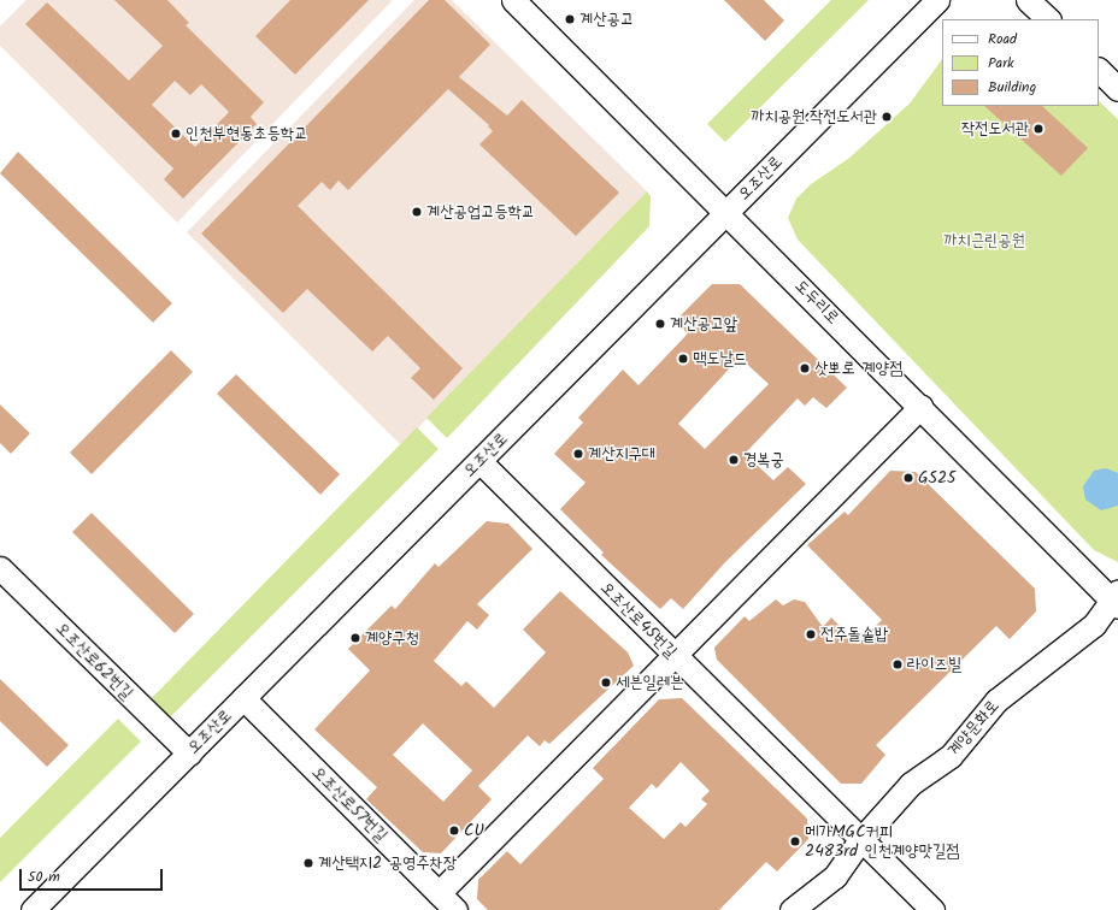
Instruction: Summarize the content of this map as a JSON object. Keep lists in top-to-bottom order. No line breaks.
{"streets":{"street":["오조산로","도두리로","오조산로45번길","오조산로62번길","계양문화로","오조산로57번길"]},"crossings":[["오조산로","도두리로"],["오조산로","오조산로45번길"],["오조산로","오조산로62번길"],["오조산로","오조산로57번길"],["도두리로","계양문화로"],["오조산로45번길","계양문화로"]],"parks":["까치근린공원"],"places":["계산공고","까치공원.작전도서관","작전도서관","인천부현동초등학교","계산공업고등학교","계산공고앞","맥도날드","삿뽀로 계양점","계산지구대","경복궁","GS25","전주돌솥밥","계양구청","라이즈빌","세븐일레븐","CU","메가MGC커피 2483rd 인천계양맛길점","계산택지2 공영주차장"],"legend":["Road","Park","Building"],"scale_bar":"50 m"}
